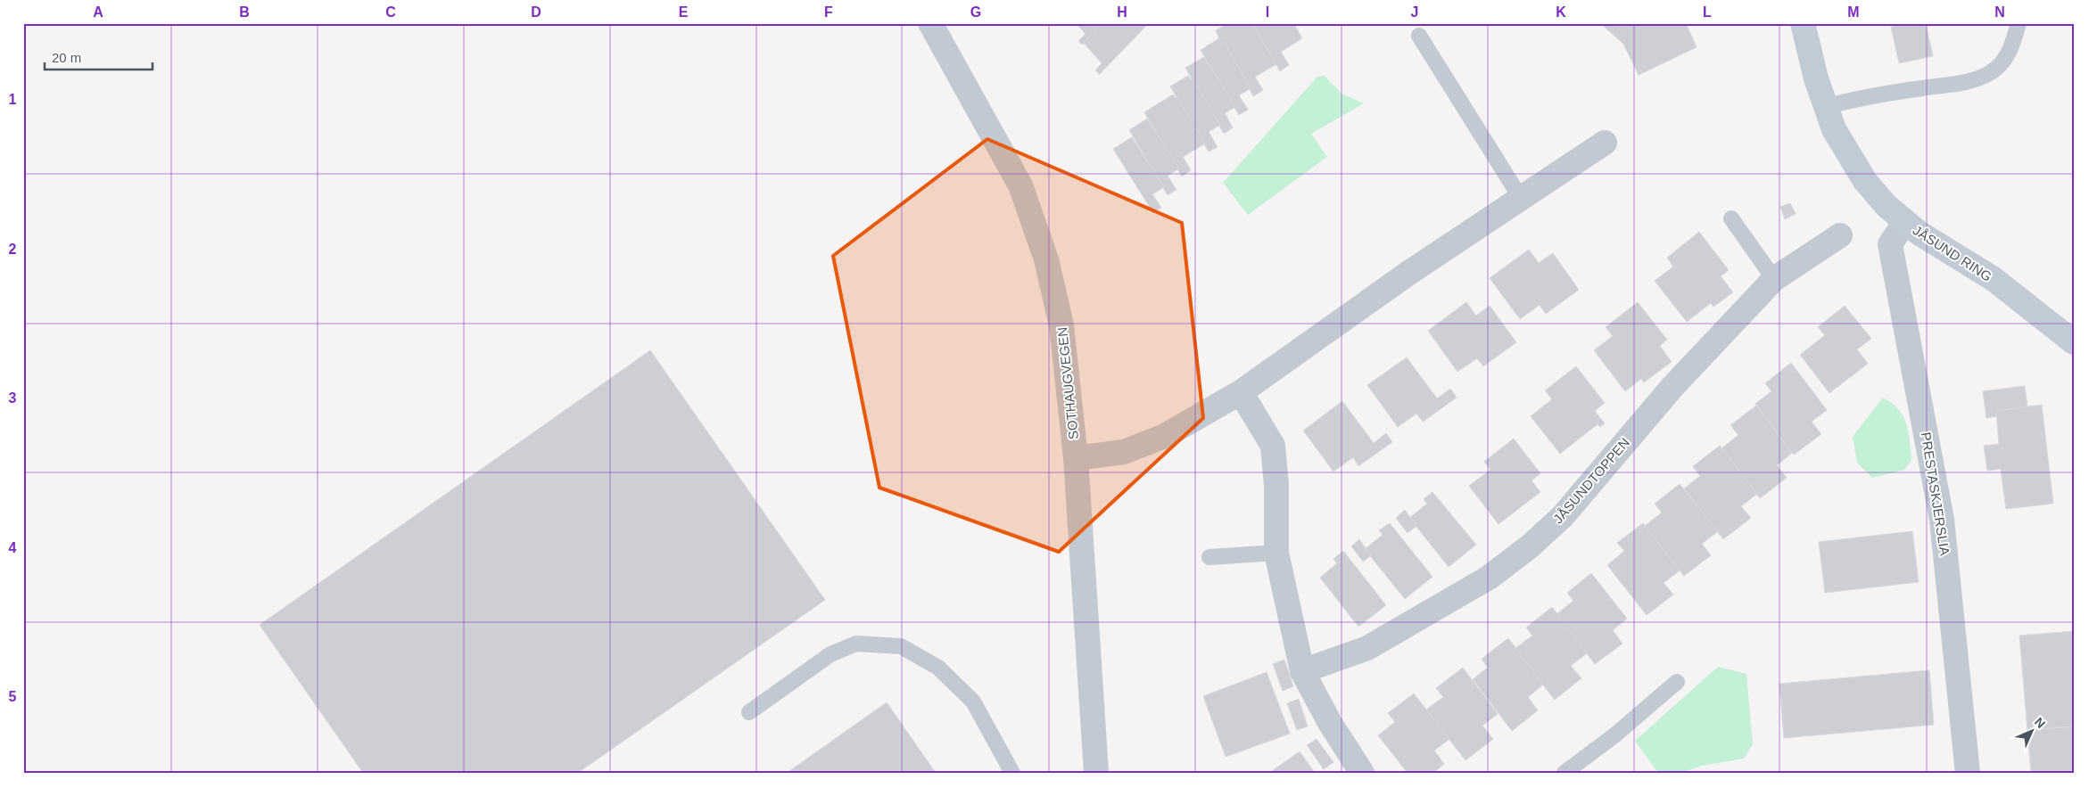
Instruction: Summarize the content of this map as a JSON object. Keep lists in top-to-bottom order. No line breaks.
{"streets":{"main road":["JÅSUND RING"],"street":["SOTHAUGVEGEN","JÅSUNDTOPPEN","PRESTASKJERSLIA"]},"crossings":[["JÅSUND RING","PRESTASKJERSLIA"]],"scale_bar":"20 m","north":"top right","grid":{"columns":["A","B","C","D","E","F","G","H","I","J","K","L","M","N"],"rows":["1","2","3","4","5"]}}
